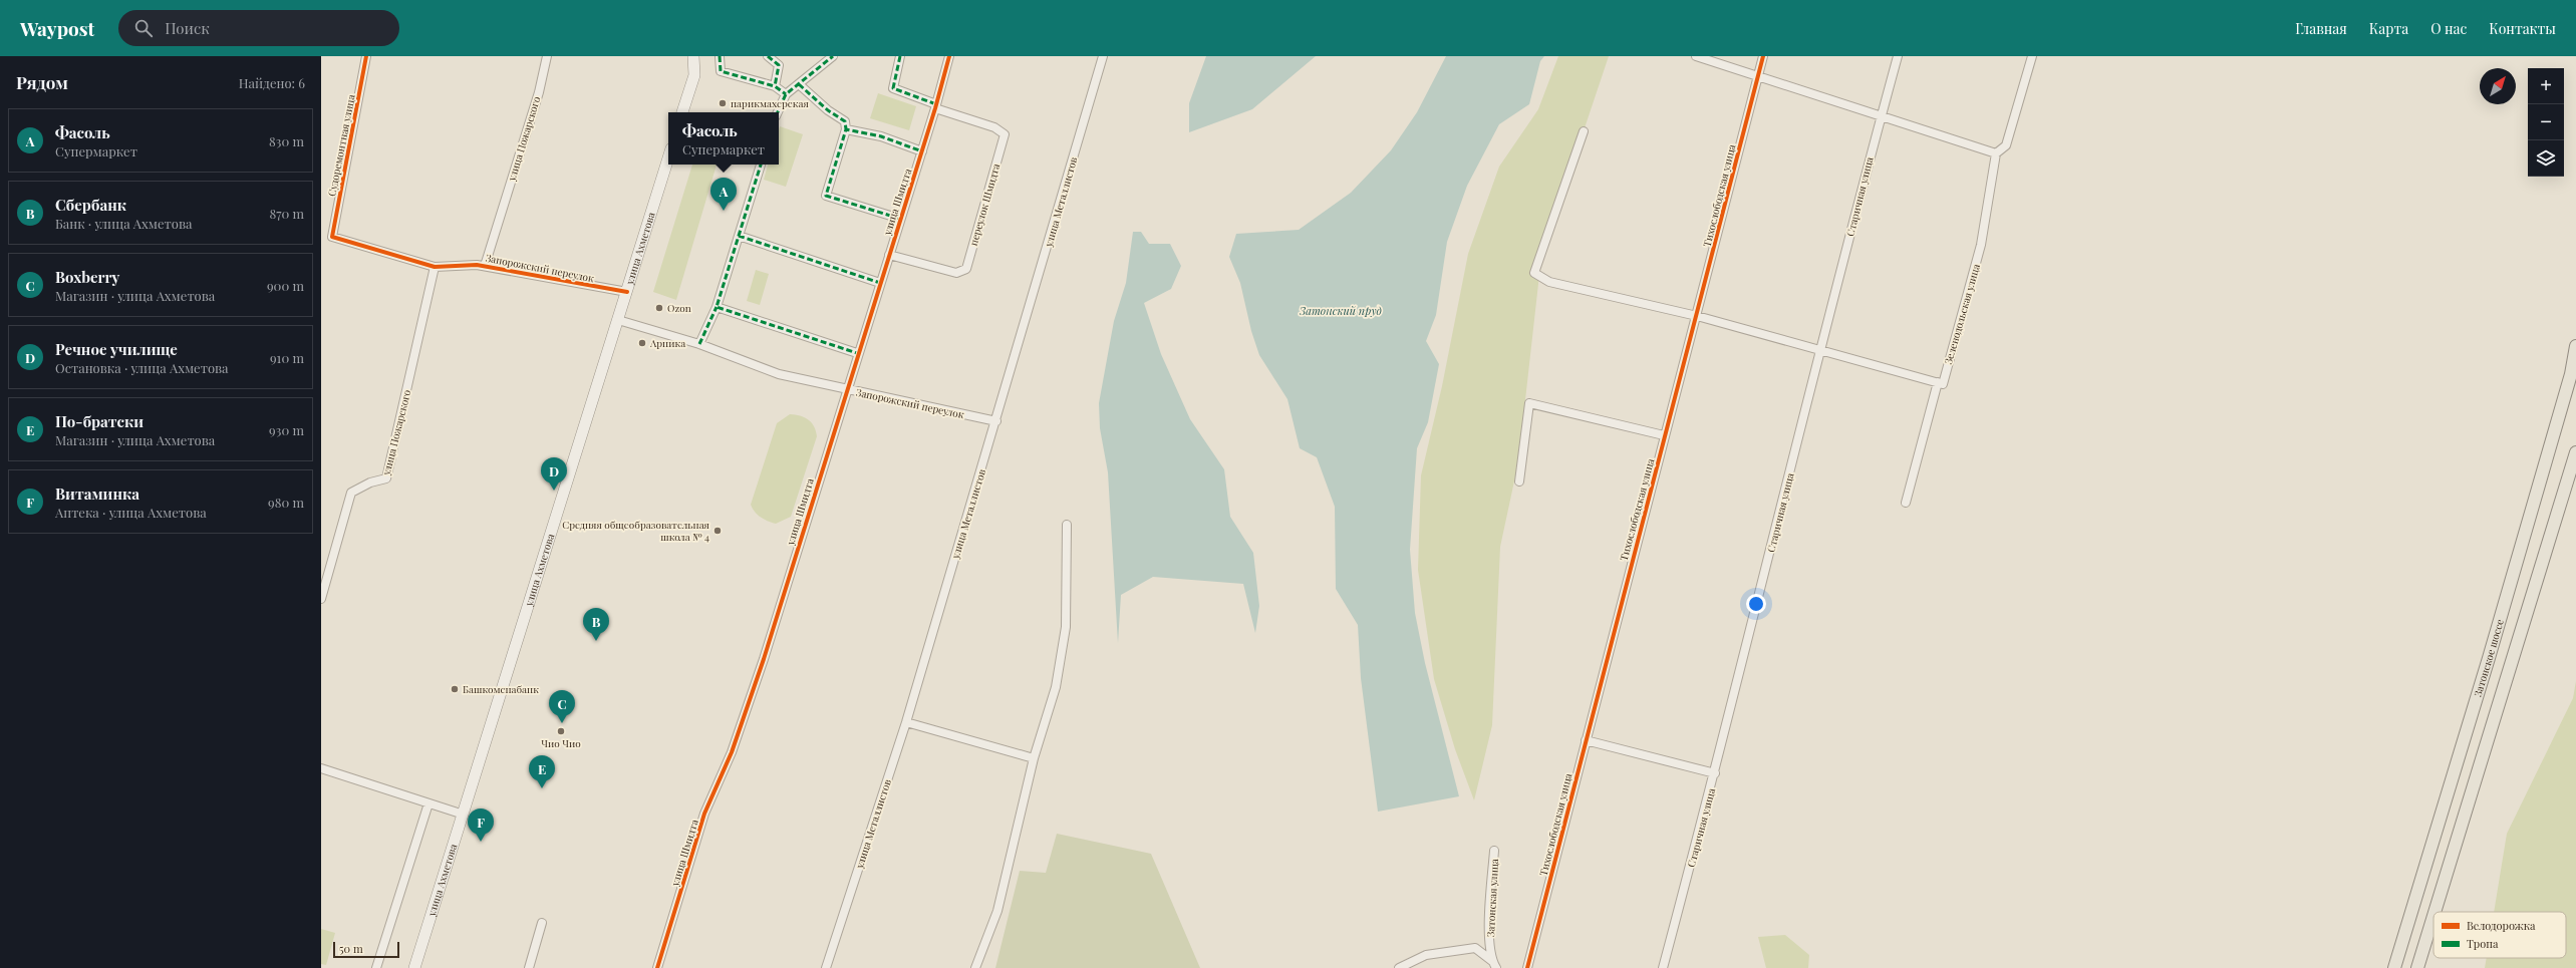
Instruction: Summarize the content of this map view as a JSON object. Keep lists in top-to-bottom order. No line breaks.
{"streets":{"main road":["улица Ахметова","Затонское шоссе"],"street":["улица Пожарского","Судоремонтная улица","Тихослободская улица","Старичная улица","улица Шмидта","улица Металлистов","переулок Шмидта","Запорожский переулок","Зеленодольская улица","Затонская улица"]},"crossings":[["улица Пожарского","Запорожский переулок"],["Судоремонтная улица","Запорожский переулок"],["улица Шмидта","переулок Шмидта"],["улица Шмидта","Запорожский переулок"],["улица Металлистов","Запорожский переулок"],["улица Ахметова","Запорожский переулок"]],"water":["Затонский пруд"],"places":["парикмахерская","Ozon","Арника","Средняя общеобразовательная школа № 4","Башкомснабанк","Чио Чио"],"legend":["Велодорожка","Тропа"],"scale_bar":"50 m","north":"top right","page":{"header":"Waypost","search":"Поиск","nav":["Главная","Карта","О нас","Контакты"],"heading":["Рядом","Найдено: 6"],"map_buttons":["+","−"],"list":[{"mark":"A","name":"Фасоль","note":"Супермаркет","value":"830 m"},{"mark":"B","name":"Сбербанк","note":"Банк · улица Ахметова","value":"870 m"},{"mark":"C","name":"Boxberry","note":"Магазин · улица Ахметова","value":"900 m"},{"mark":"D","name":"Речное училище","note":"Остановка · улица Ахметова","value":"910 m"},{"mark":"E","name":"По-братски","note":"Магазин · улица Ахметова","value":"930 m"},{"mark":"F","name":"Витаминка","note":"Аптека · улица Ахметова","value":"980 m"}],"popup":["Фасоль","Супермаркет"],"pins":["A","D","B","C","E","F"],"scale":"50 m"}}
